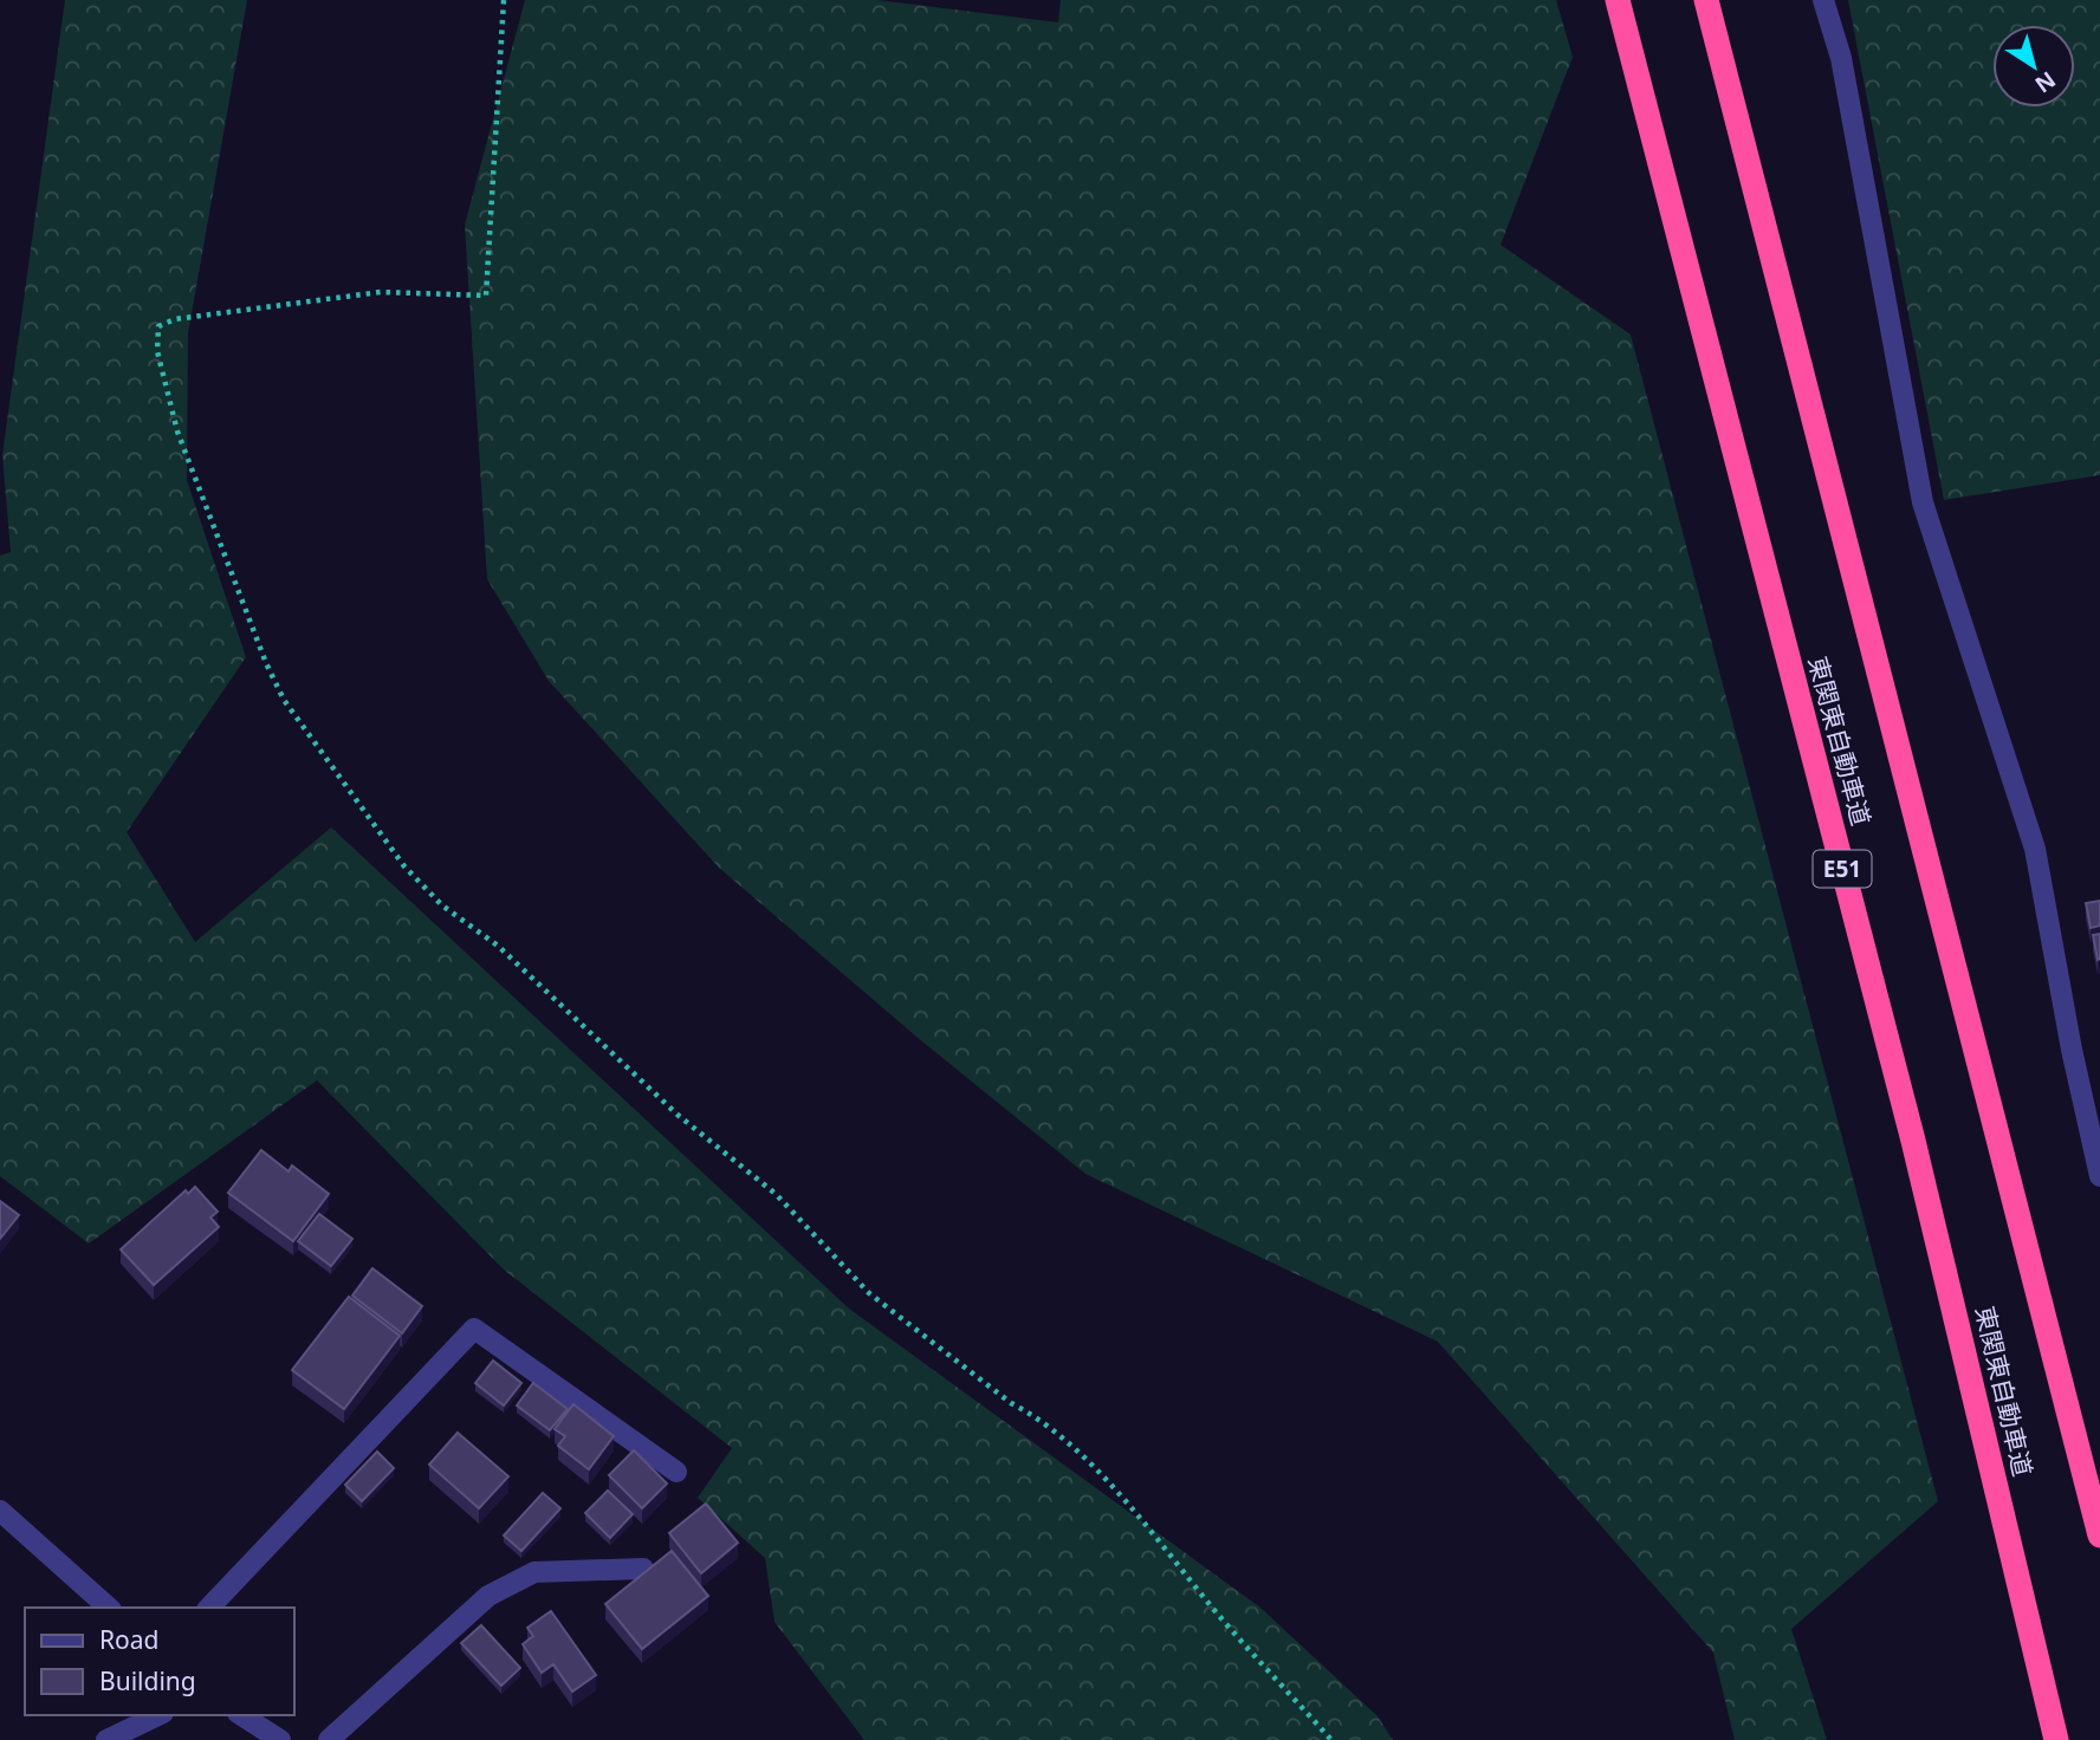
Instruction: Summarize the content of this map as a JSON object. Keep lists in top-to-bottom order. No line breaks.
{"streets":{"highway":["東関東自動車道","E51"]},"legend":["Road","Building"],"north":"bottom right"}
